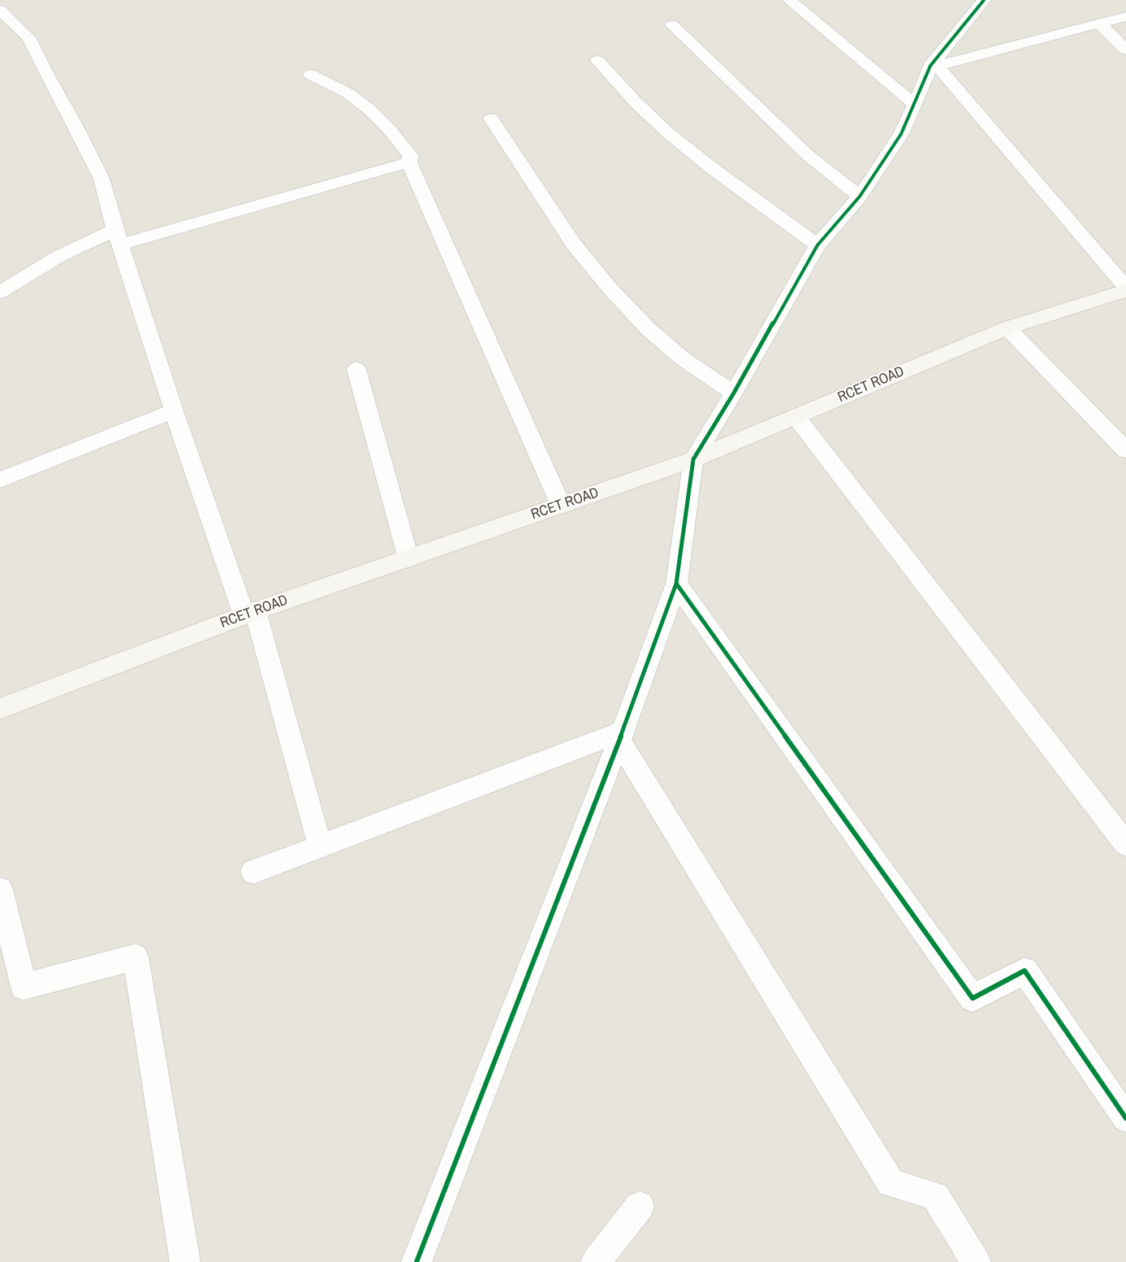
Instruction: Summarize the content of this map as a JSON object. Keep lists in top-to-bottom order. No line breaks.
{"streets":{"main road":["RCET ROAD"]}}
